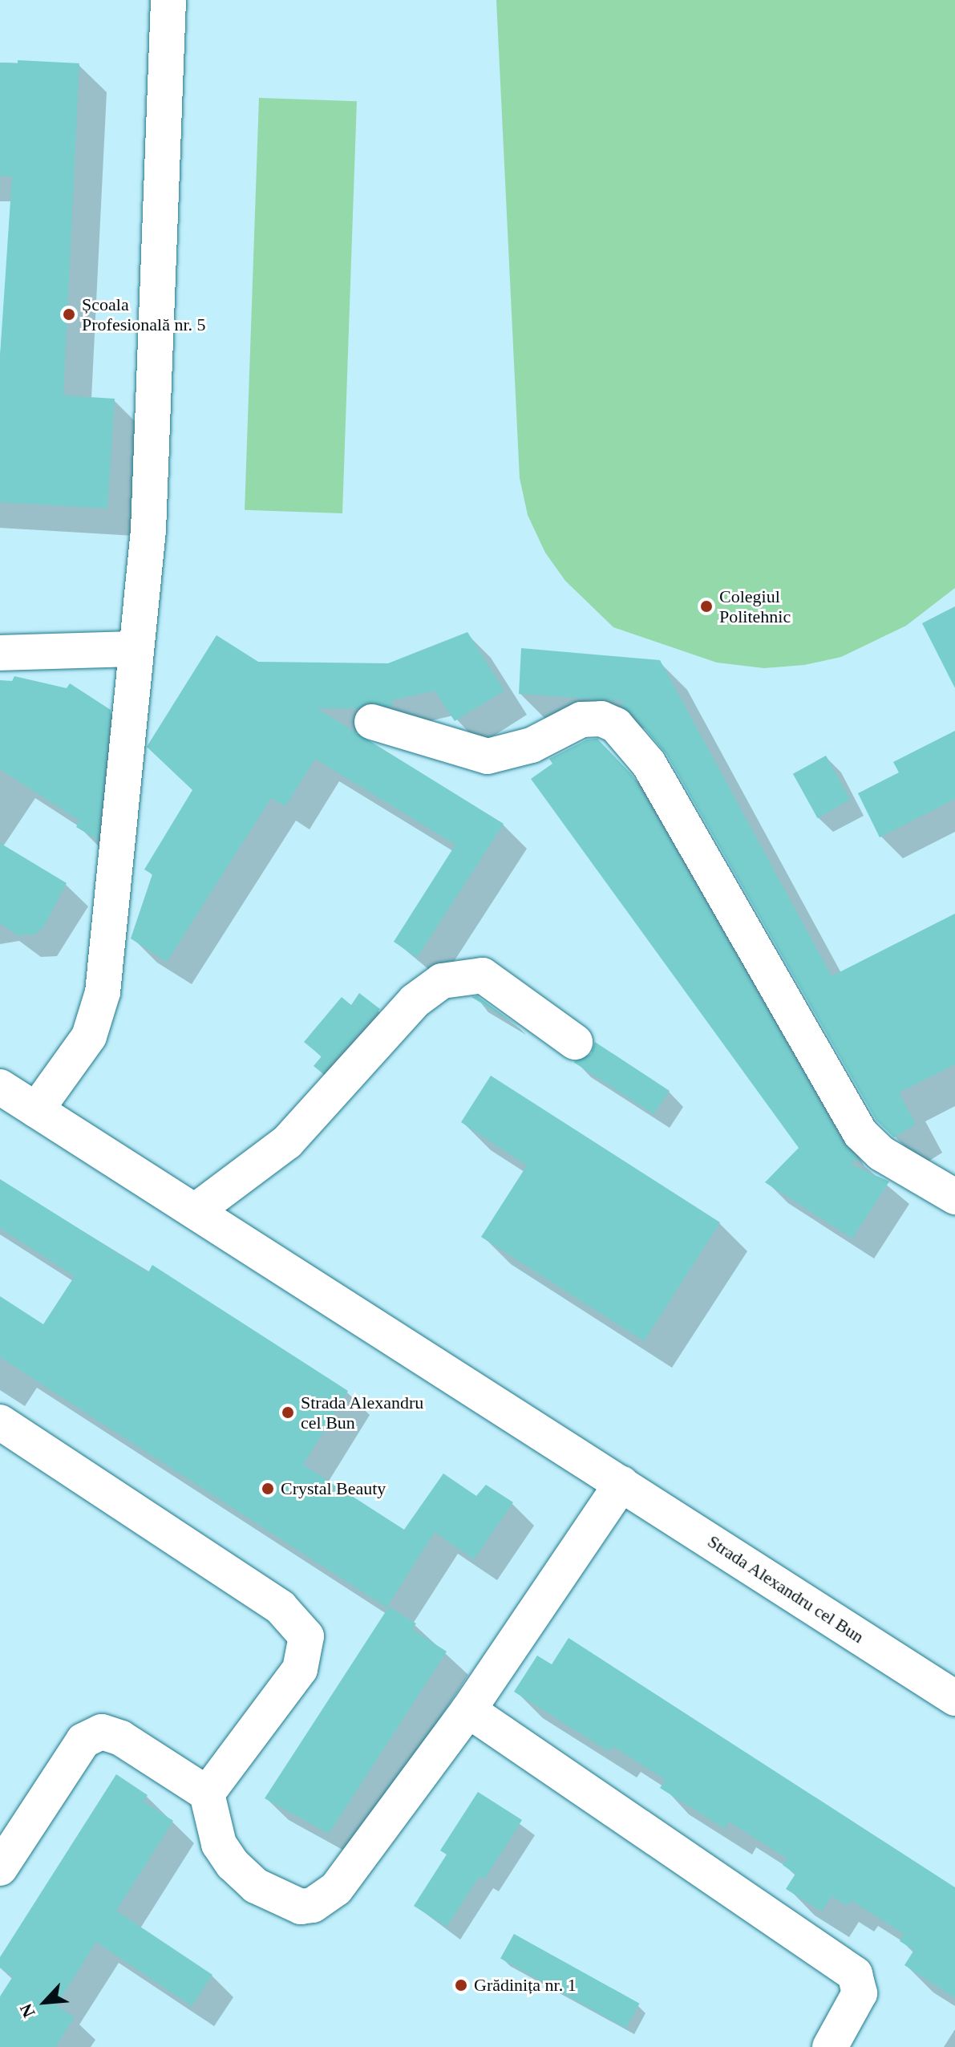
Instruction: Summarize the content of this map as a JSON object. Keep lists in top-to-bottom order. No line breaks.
{"streets":{"street":["Strada Alexandru cel Bun"]},"places":["Școala Profesională nr. 5","Colegiul Politehnic","Strada Alexandru cel Bun","Crystal Beauty","Grădinița nr. 1"],"north":"bottom left"}
